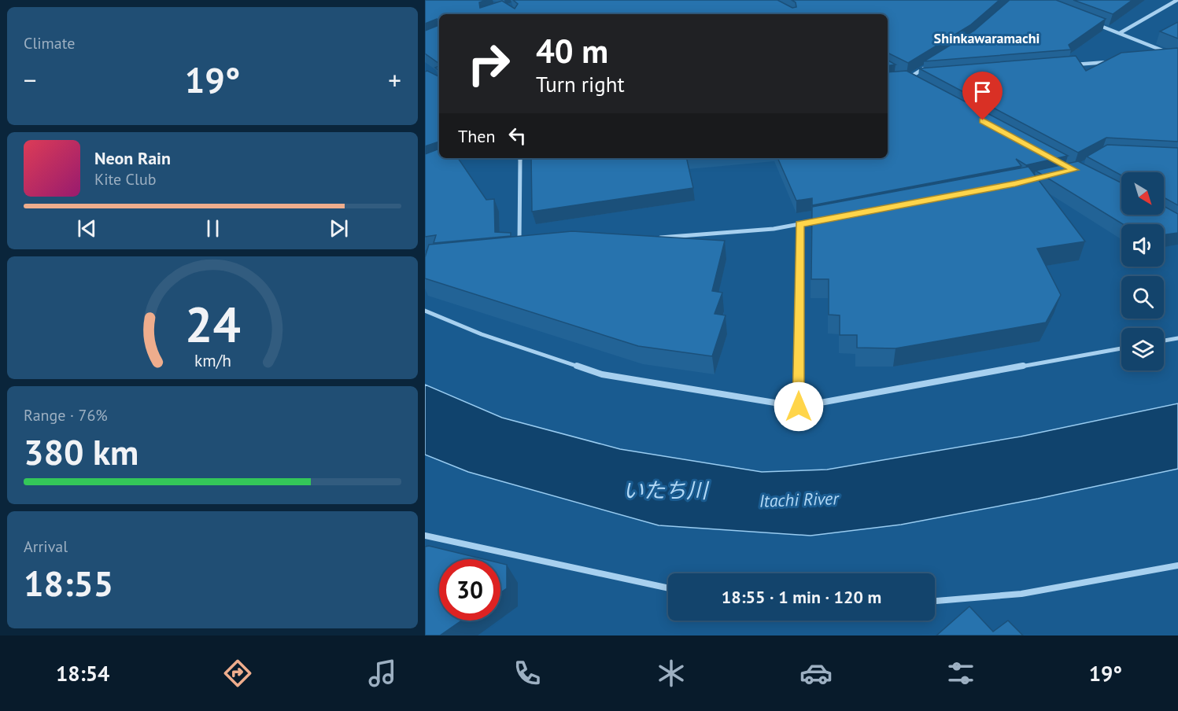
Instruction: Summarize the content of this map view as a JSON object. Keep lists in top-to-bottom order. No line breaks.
{"districts":["Shinkawaramachi"],"water":["いたち川","Itachi River"],"north":"bottom right","page":{"tile":["Climate",["Range · 76%","380 km"],["Arrival","18:55"]],"turn":["40 m","Turn right"],"heat":["−","19°","+"],"then":"Then","song":["Neon Rain","Kite Club"],"limit":"30","trip":"18:55 · 1 min · 120 m","tabs":["18:54","19°"],"gauge":["24","km/h"]}}
